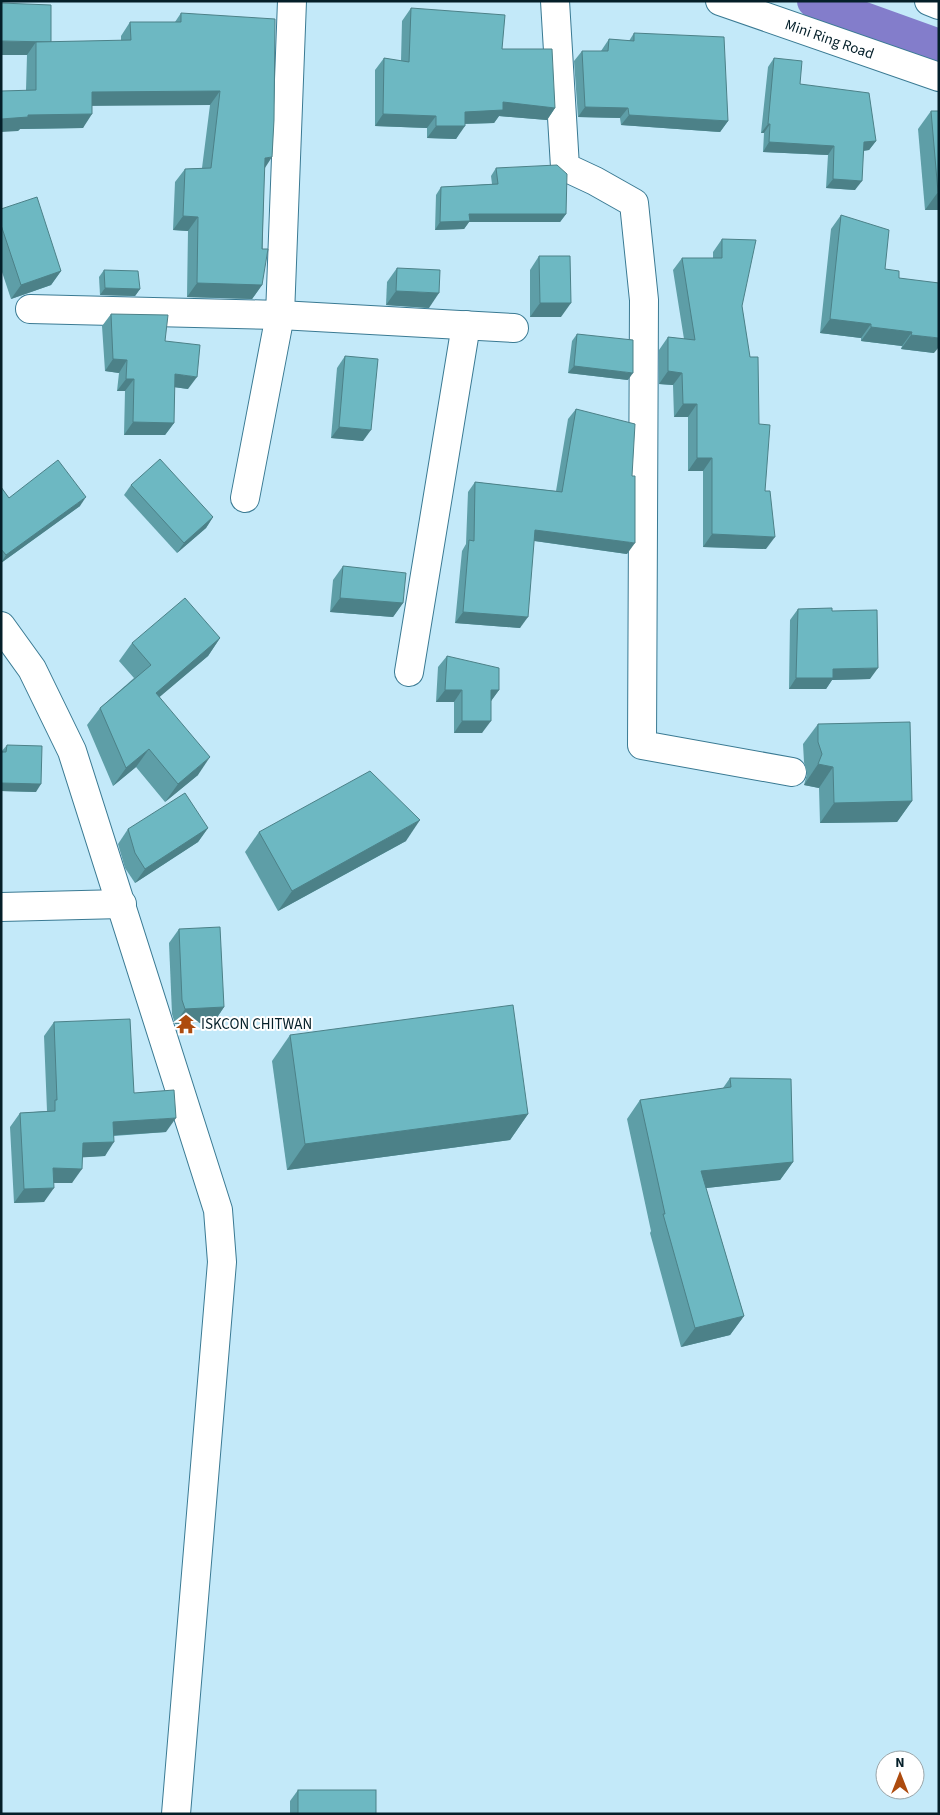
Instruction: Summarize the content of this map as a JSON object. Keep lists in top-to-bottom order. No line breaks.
{"streets":{"street":["Mini Ring Road"]},"places":{"temple":["ISKCON CHITWAN"]},"north":"top"}
